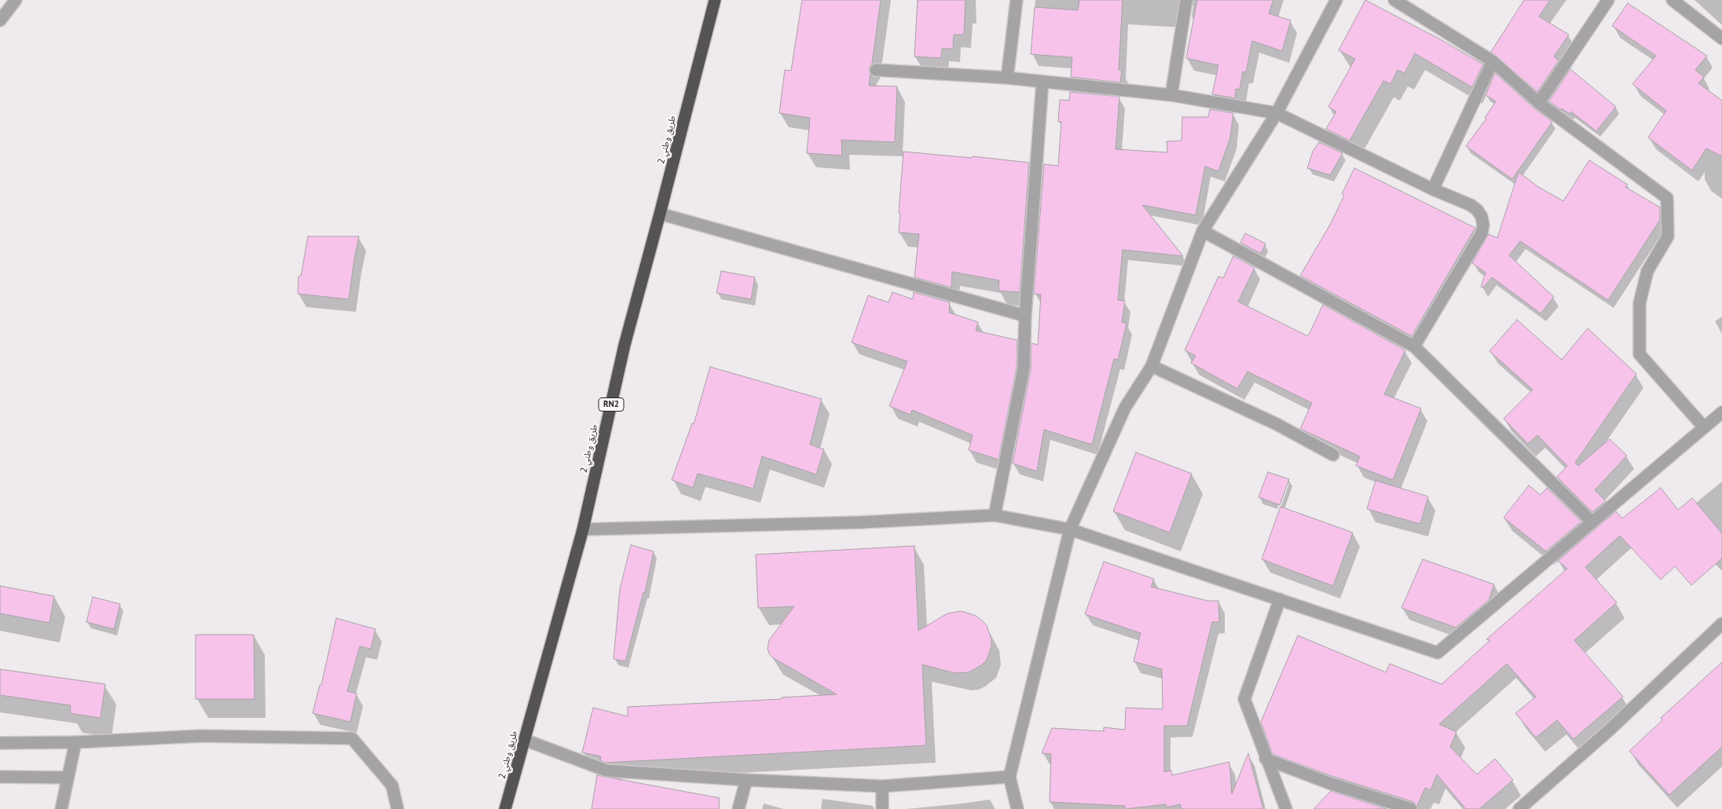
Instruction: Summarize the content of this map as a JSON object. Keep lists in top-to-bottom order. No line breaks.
{"streets":{"highway":["طريق وطني 2","RN2"]}}
